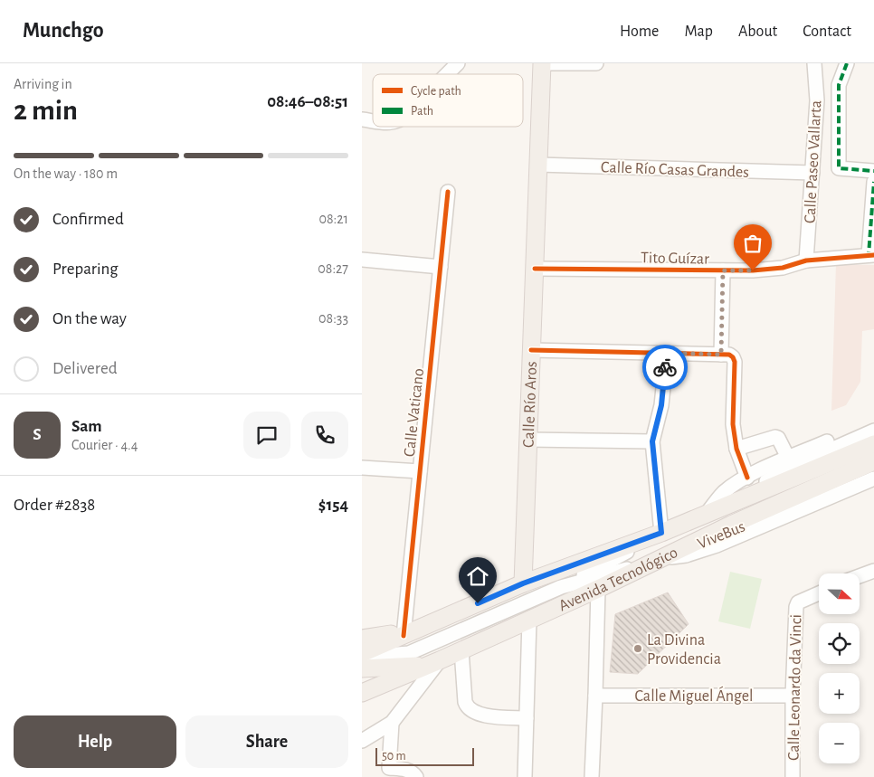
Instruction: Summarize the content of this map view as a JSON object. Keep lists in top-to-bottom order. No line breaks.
{"streets":{"main road":["Calle Río Aros","Avenida Tecnológico"],"street":["Calle Paseo Vallarta","Calle Río Casas Grandes","Tito Guízar","Calle Vaticano","ViveBus","Calle Leonardo da Vinci","Calle Miguel Ángel"]},"crossings":[["Calle Paseo Vallarta","Calle Río Casas Grandes"],["Calle Paseo Vallarta","Tito Guízar"],["Calle Río Casas Grandes","Calle Río Aros"],["Tito Guízar","Calle Río Aros"],["Calle Río Aros","Avenida Tecnológico"],["Calle Vaticano","Avenida Tecnológico"],["ViveBus","Avenida Tecnológico"],["Calle Leonardo da Vinci","Calle Miguel Ángel"]],"places":["La Divina Providencia"],"legend":["Cycle path","Path"],"scale_bar":"50 m","north":"right","page":{"header":"Munchgo","nav":["Home","Map","About","Contact"],"heading":["2 min","Arriving in","08:46–08:51"],"panel":["Sam","Courier · 4.4","Order #2838","$154"],"bar":"On the way · 180 m","list":[["Confirmed","08:21"],["Preparing","08:27"],["On the way","08:33"],"Delivered"],"round":"S","map_buttons":["+","−"],"buttons":["Help","Share"],"scale":"50 m"}}
